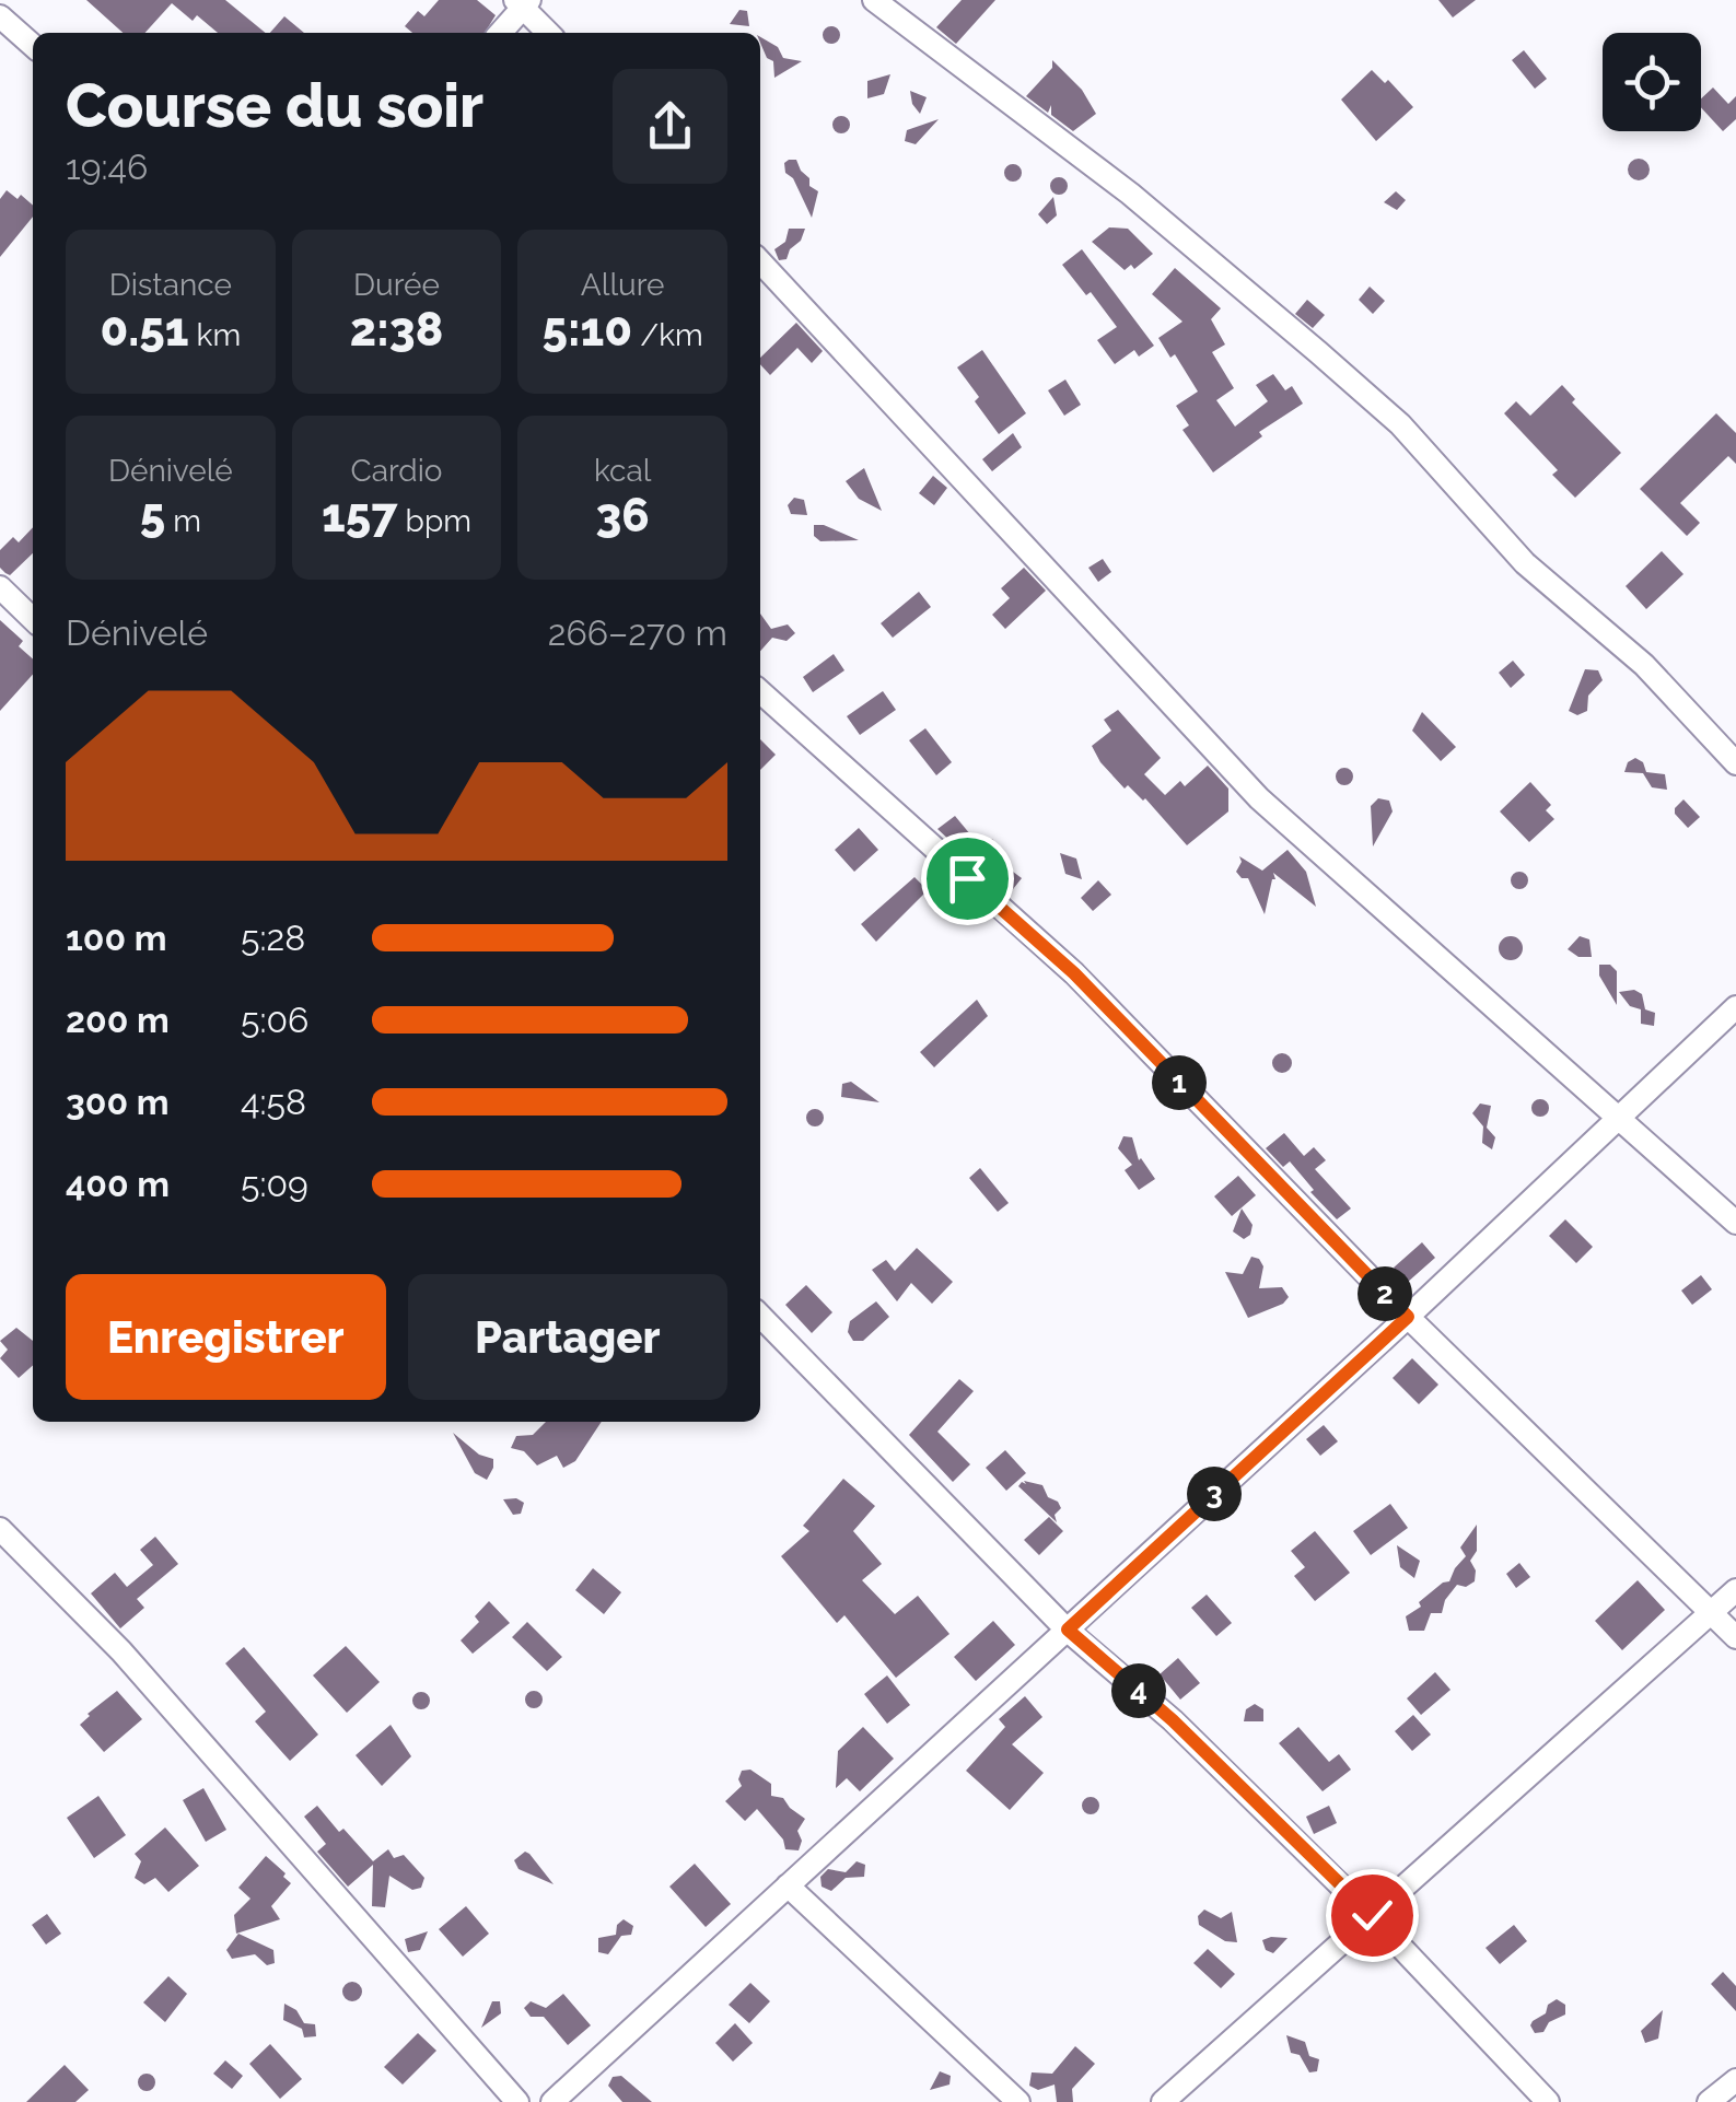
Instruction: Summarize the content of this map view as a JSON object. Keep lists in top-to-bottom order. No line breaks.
{"page":{"heading":["Course du soir","19:46"],"stats":[["Distance","0.51 km"],["Durée","2:38"],["Allure","5:10 /km"],["Dénivelé","5 m"],["Cardio","157 bpm"],["kcal","36"]],"chart":["Dénivelé","266–270 m"],"list":[{"name":"100 m","note":"5:28"},{"name":"200 m","note":"5:06"},{"name":"300 m","note":"4:58"},{"name":"400 m","note":"5:09"}],"pins":["1","2","3","4"],"buttons":["Enregistrer","Partager"]}}
